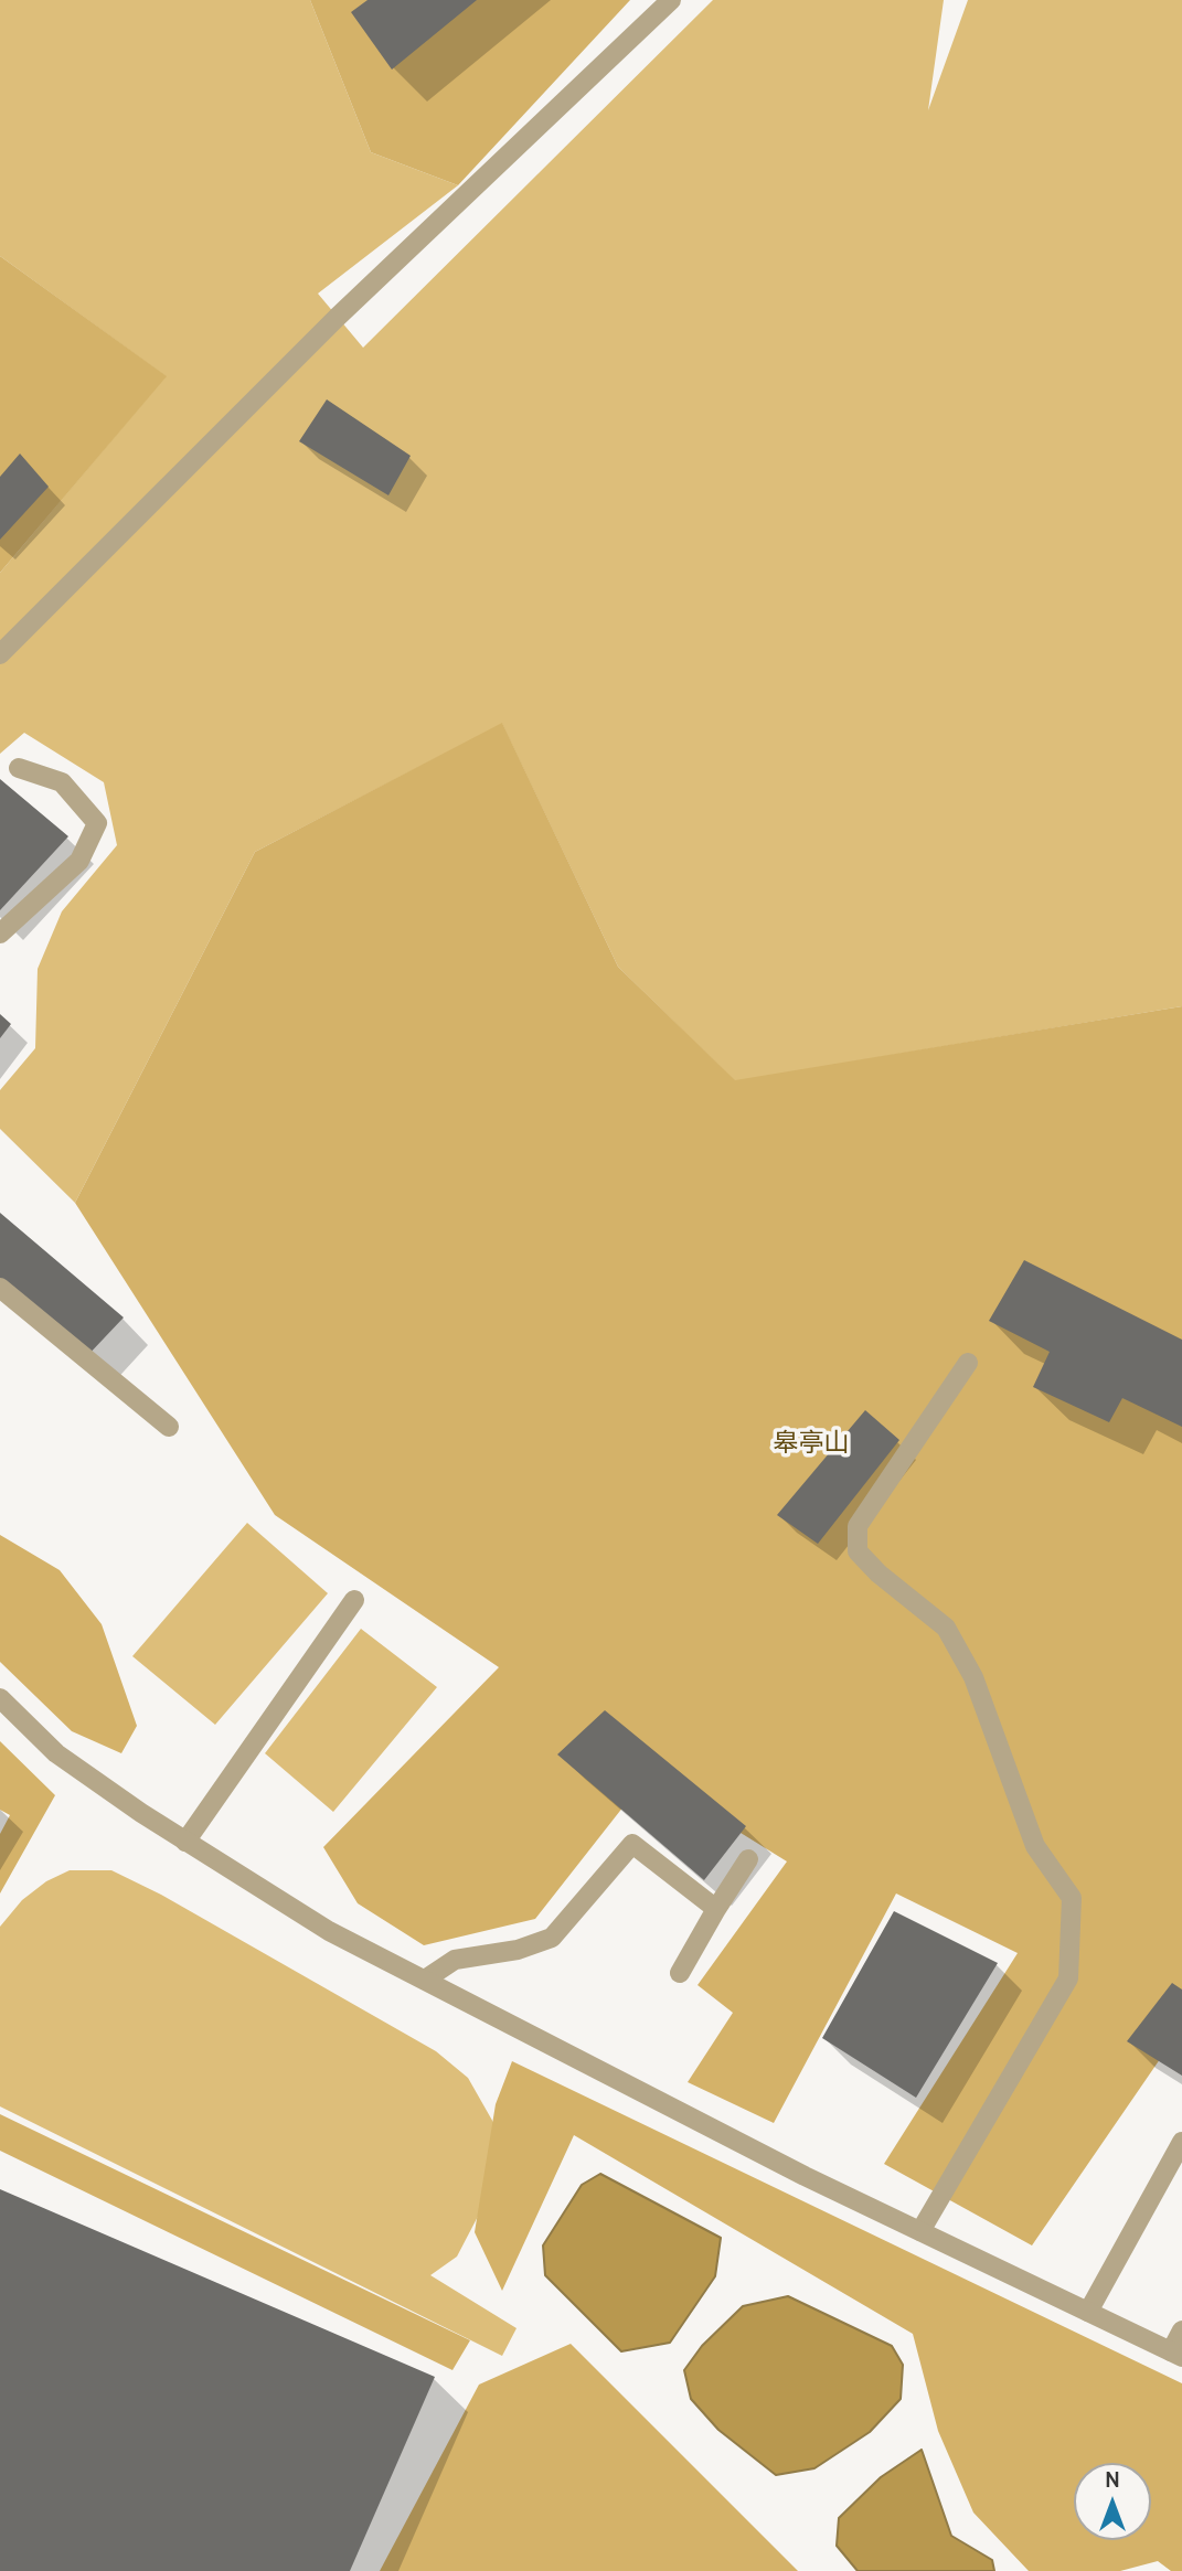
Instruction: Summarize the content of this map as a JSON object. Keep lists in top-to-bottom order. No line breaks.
{"parks":["皋亭山"],"north":"top"}
